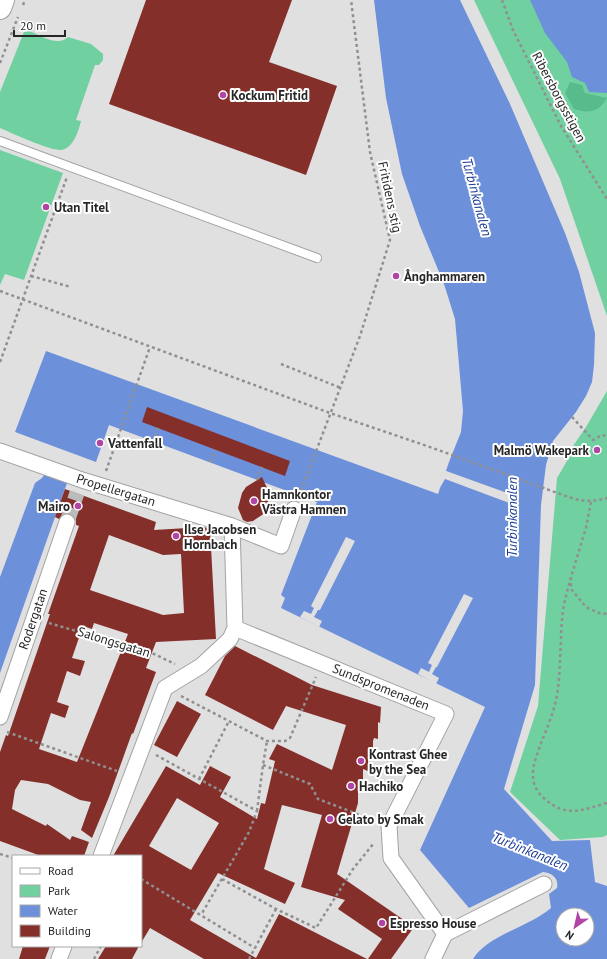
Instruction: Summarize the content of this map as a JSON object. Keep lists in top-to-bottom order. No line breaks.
{"streets":{"street":["Propellergatan","Rodergatan","Sundspromenaden"],"path":["Ribersborgsstigen","Fritidens stig","Salongsgatan"]},"crossings":[["Rodergatan","Salongsgatan"]],"water":["Turbinkanalen"],"places":["Kockum Fritid","Utan Titel","Ånghammaren","Vattenfall","Malmö Wakepark","Hamnkontor Västra Hamnen","Mairo","Ilse Jacobsen Hornbach","Kontrast Ghee by the Sea","Hachiko","Gelato by Smak","Espresso House"],"legend":["Road","Park","Water","Building"],"scale_bar":"20 m","north":"bottom left"}
